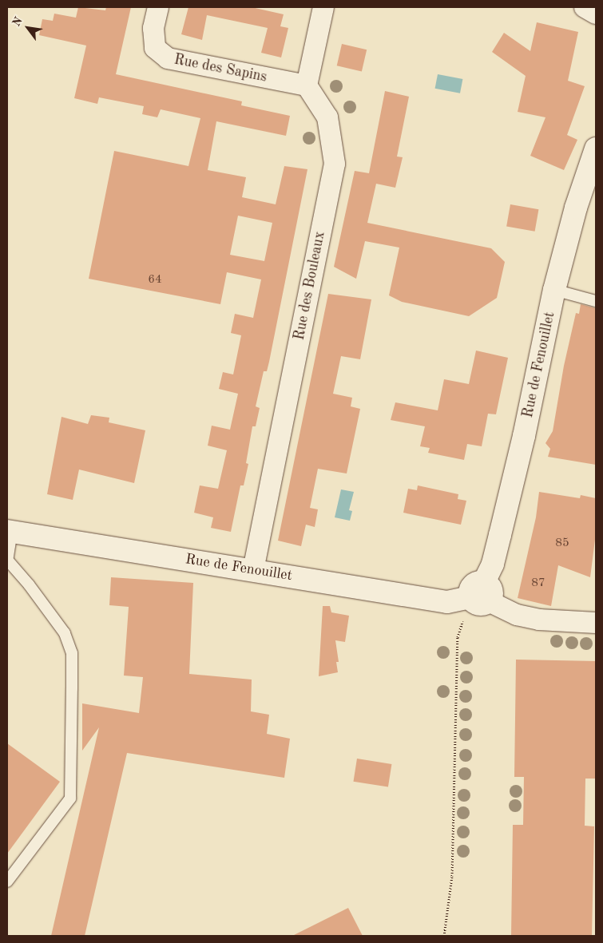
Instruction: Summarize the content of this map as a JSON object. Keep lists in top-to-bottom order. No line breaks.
{"streets":{"street":["Rue des Sapins","Rue des Bouleaux","Rue de Fenouillet"]},"crossings":[["Rue des Sapins","Rue des Bouleaux"],["Rue des Bouleaux","Rue de Fenouillet"]],"house_numbers":["64","85","87"],"north":"top left"}
